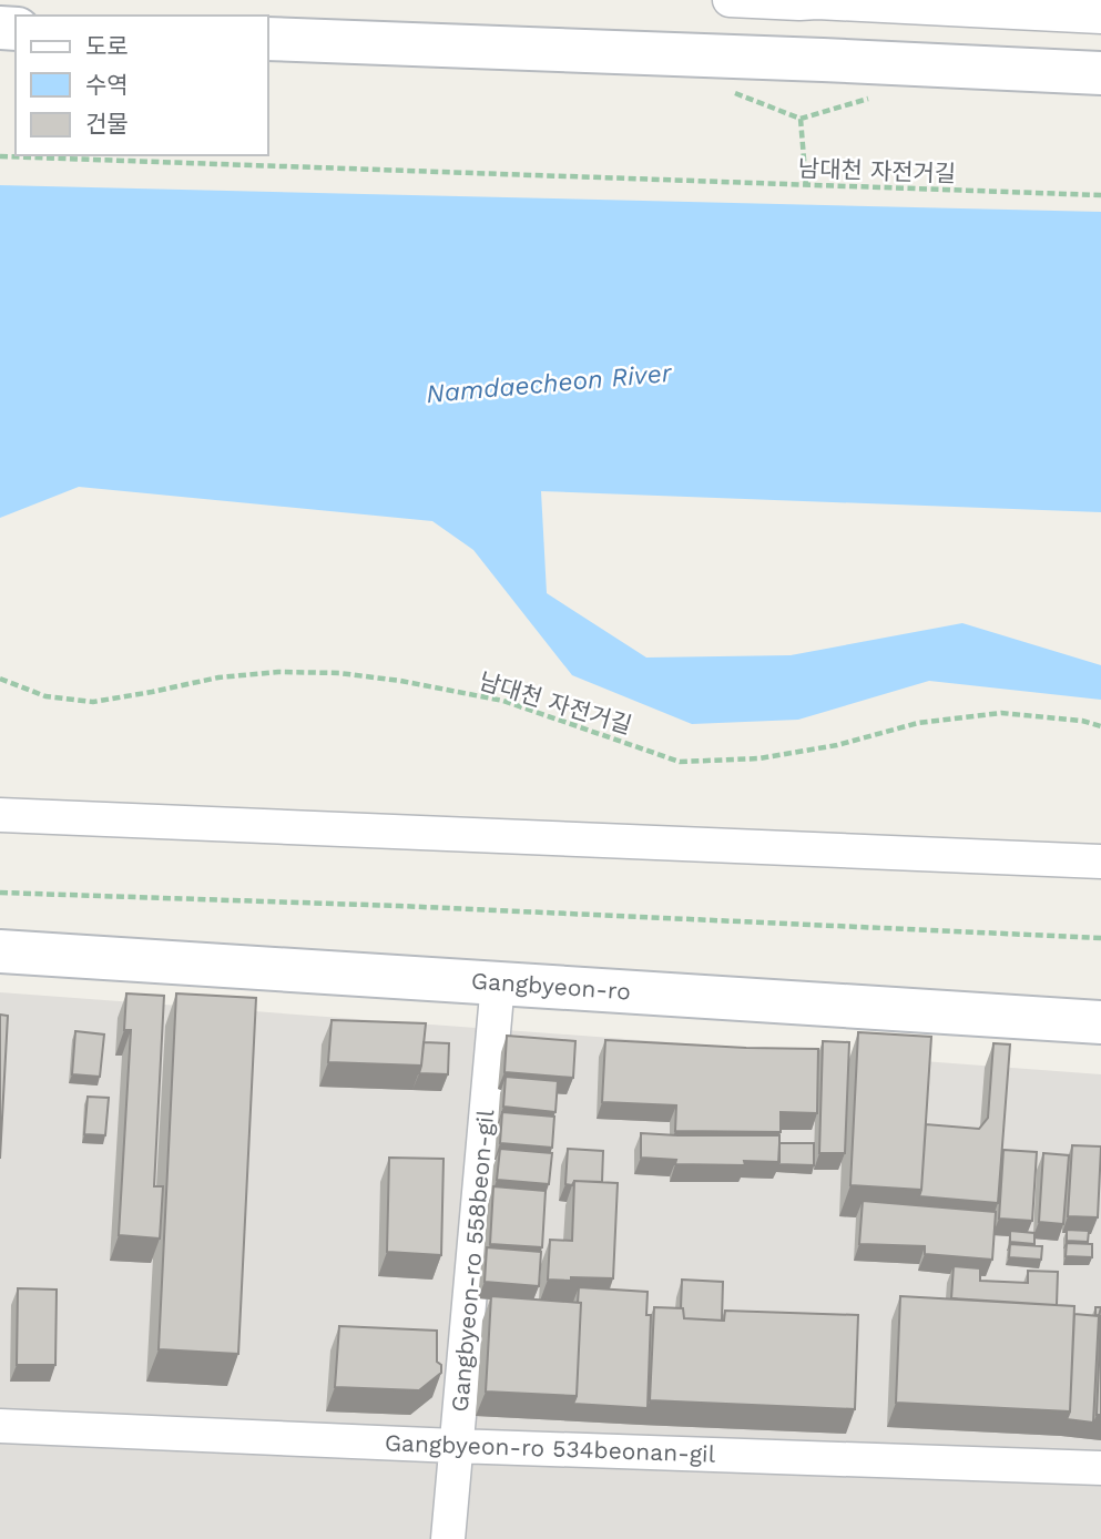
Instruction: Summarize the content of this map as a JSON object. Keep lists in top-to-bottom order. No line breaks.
{"streets":{"street":["Gangbyeon-ro","Gangbyeon-ro 558beon-gil","Gangbyeon-ro 534beonan-gil"],"path":["남대천 자전거길"]},"crossings":[["Gangbyeon-ro","Gangbyeon-ro 558beon-gil"],["Gangbyeon-ro 558beon-gil","Gangbyeon-ro 534beonan-gil"]],"water":["Namdaecheon River"],"legend":["도로","수역","건물"]}
